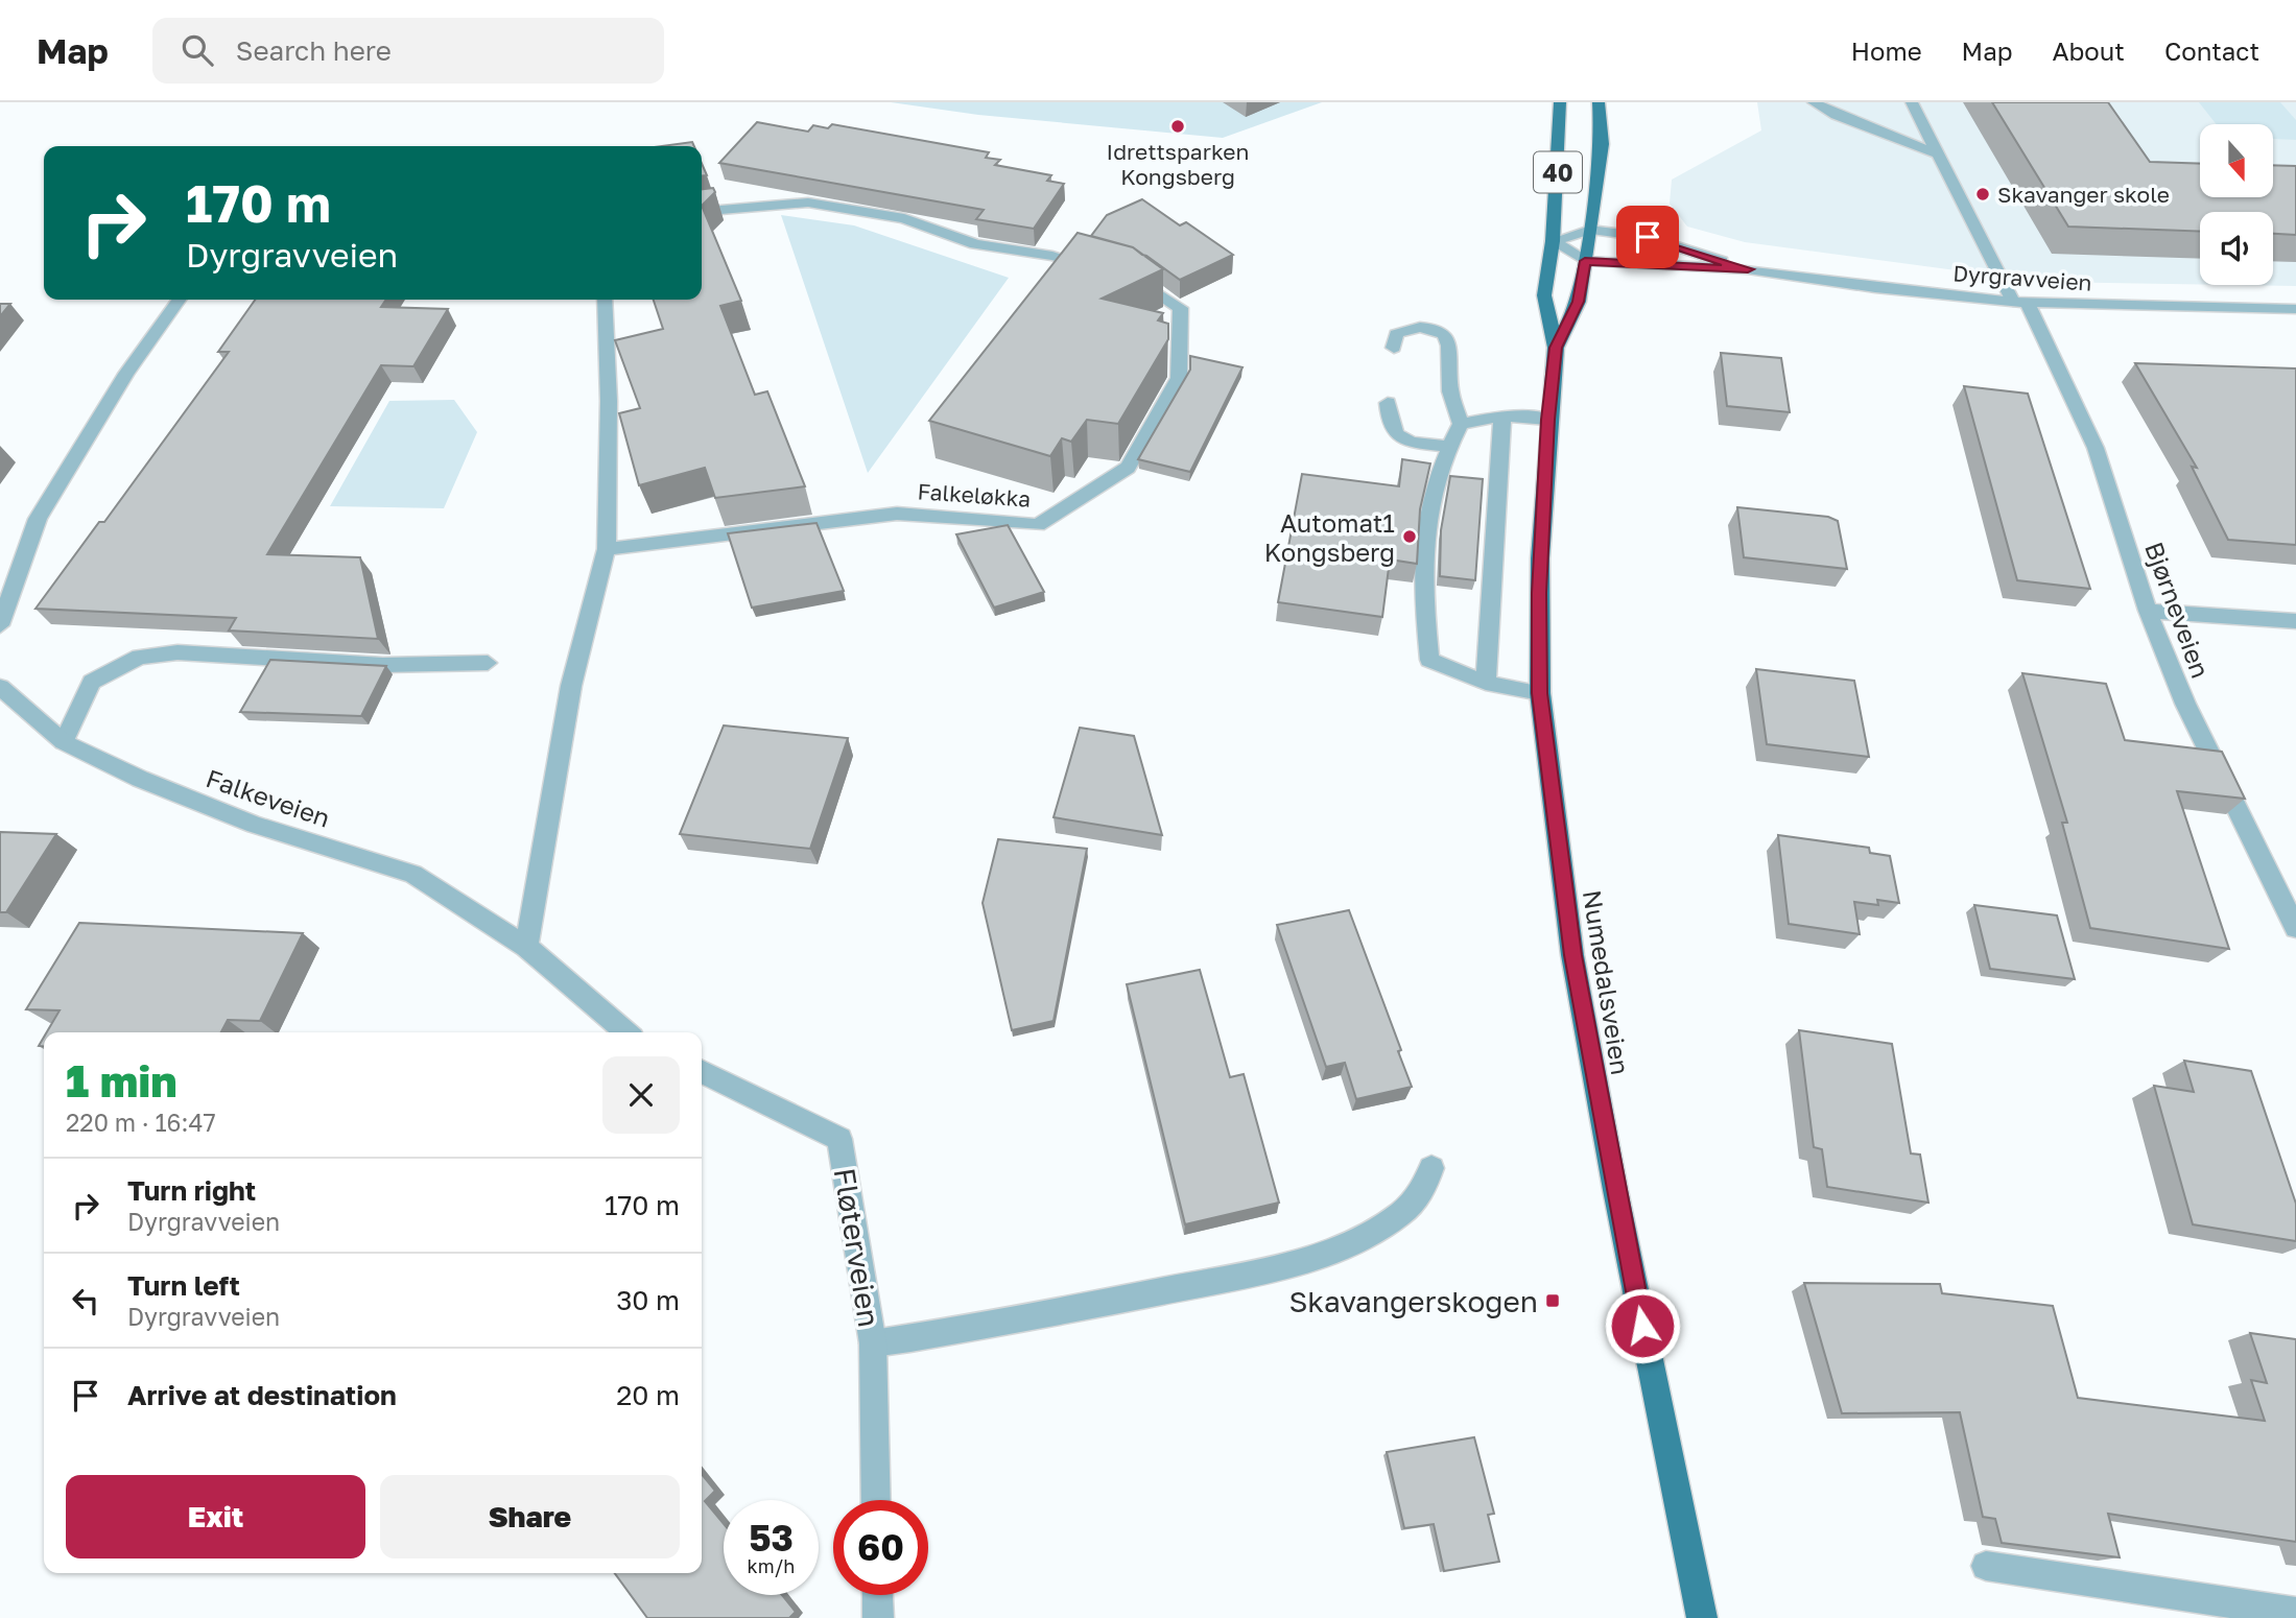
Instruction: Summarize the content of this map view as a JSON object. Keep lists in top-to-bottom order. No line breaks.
{"streets":{"main road":["40","Numedalsveien"],"street":["Dyrgravveien","Falkeløkka","Bjørneveien","Falkeveien","Fløterveien"]},"crossings":[["Dyrgravveien","Bjørneveien"],["Dyrgravveien","Numedalsveien"]],"places":{"other":["Idrettsparken Kongsberg","Skavanger skole","Automat1 Kongsberg"],"transit":["Skavangerskogen"]},"north":"bottom","page":{"header":"Map","search":"Search here","nav":["Home","Map","About","Contact"],"turn":["170 m","Dyrgravveien"],"heading":["1 min","220 m · 16:47"],"list":[{"name":"Turn right","note":"Dyrgravveien","value":"170 m"},{"name":"Turn left","note":"Dyrgravveien","value":"30 m"},{"name":"Arrive at destination","value":"20 m"}],"buttons":["Exit","Share"],"speed":"53 km/h","limit":"60"}}
